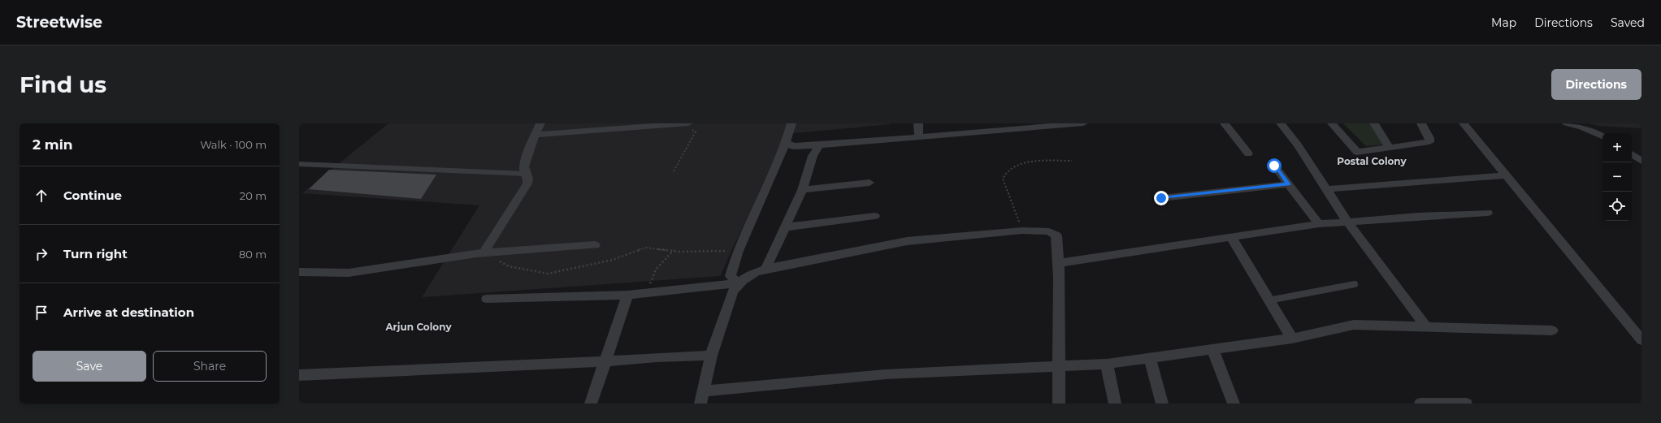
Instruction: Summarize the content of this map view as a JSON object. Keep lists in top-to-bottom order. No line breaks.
{"districts":["Postal Colony","Arjun Colony"],"page":{"header":"Streetwise","nav":["Map","Directions","Saved"],"buttons":["Directions",["Save","Share"]],"title":"Find us","heading":["2 min","Walk · 100 m"],"map_buttons":["+","−"],"list":[["Continue","20 m"],["Turn right","80 m"],"Arrive at destination"]}}
